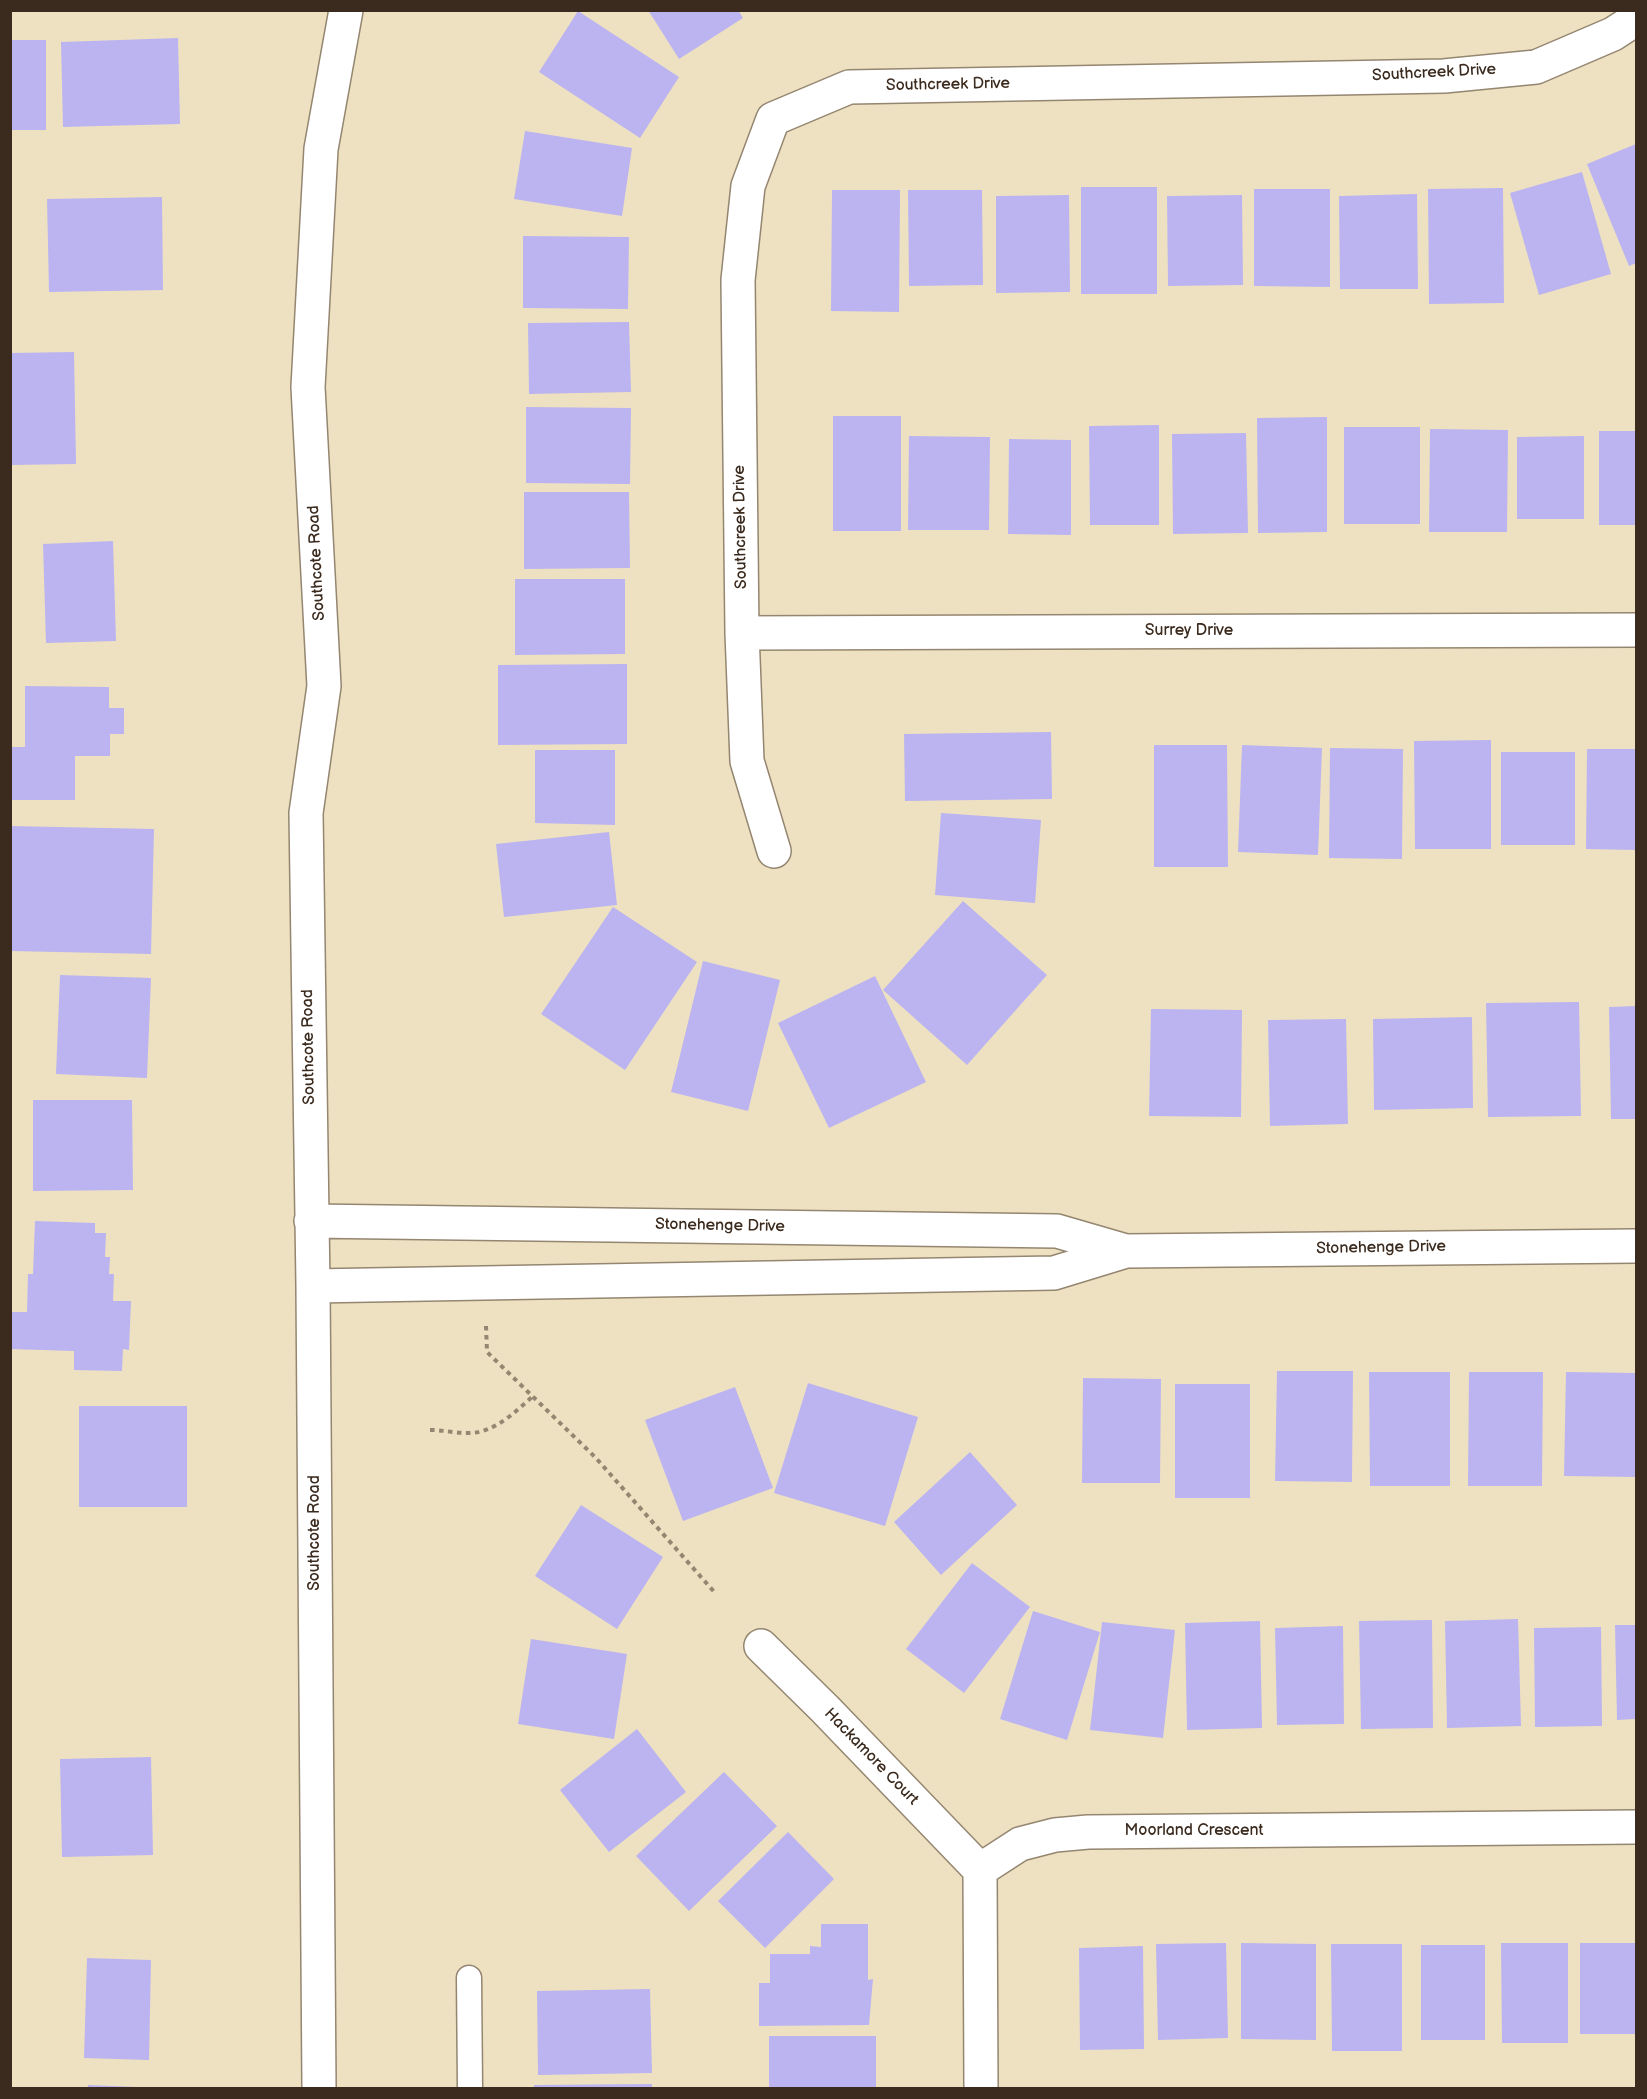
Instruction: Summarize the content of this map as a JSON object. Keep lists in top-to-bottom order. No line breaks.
{"streets":{"street":["Southcreek Drive","Southcote Road","Surrey Drive","Stonehenge Drive","Hackamore Court","Moorland Crescent"]},"crossings":[["Southcreek Drive","Surrey Drive"],["Southcote Road","Stonehenge Drive"],["Hackamore Court","Moorland Crescent"]]}
